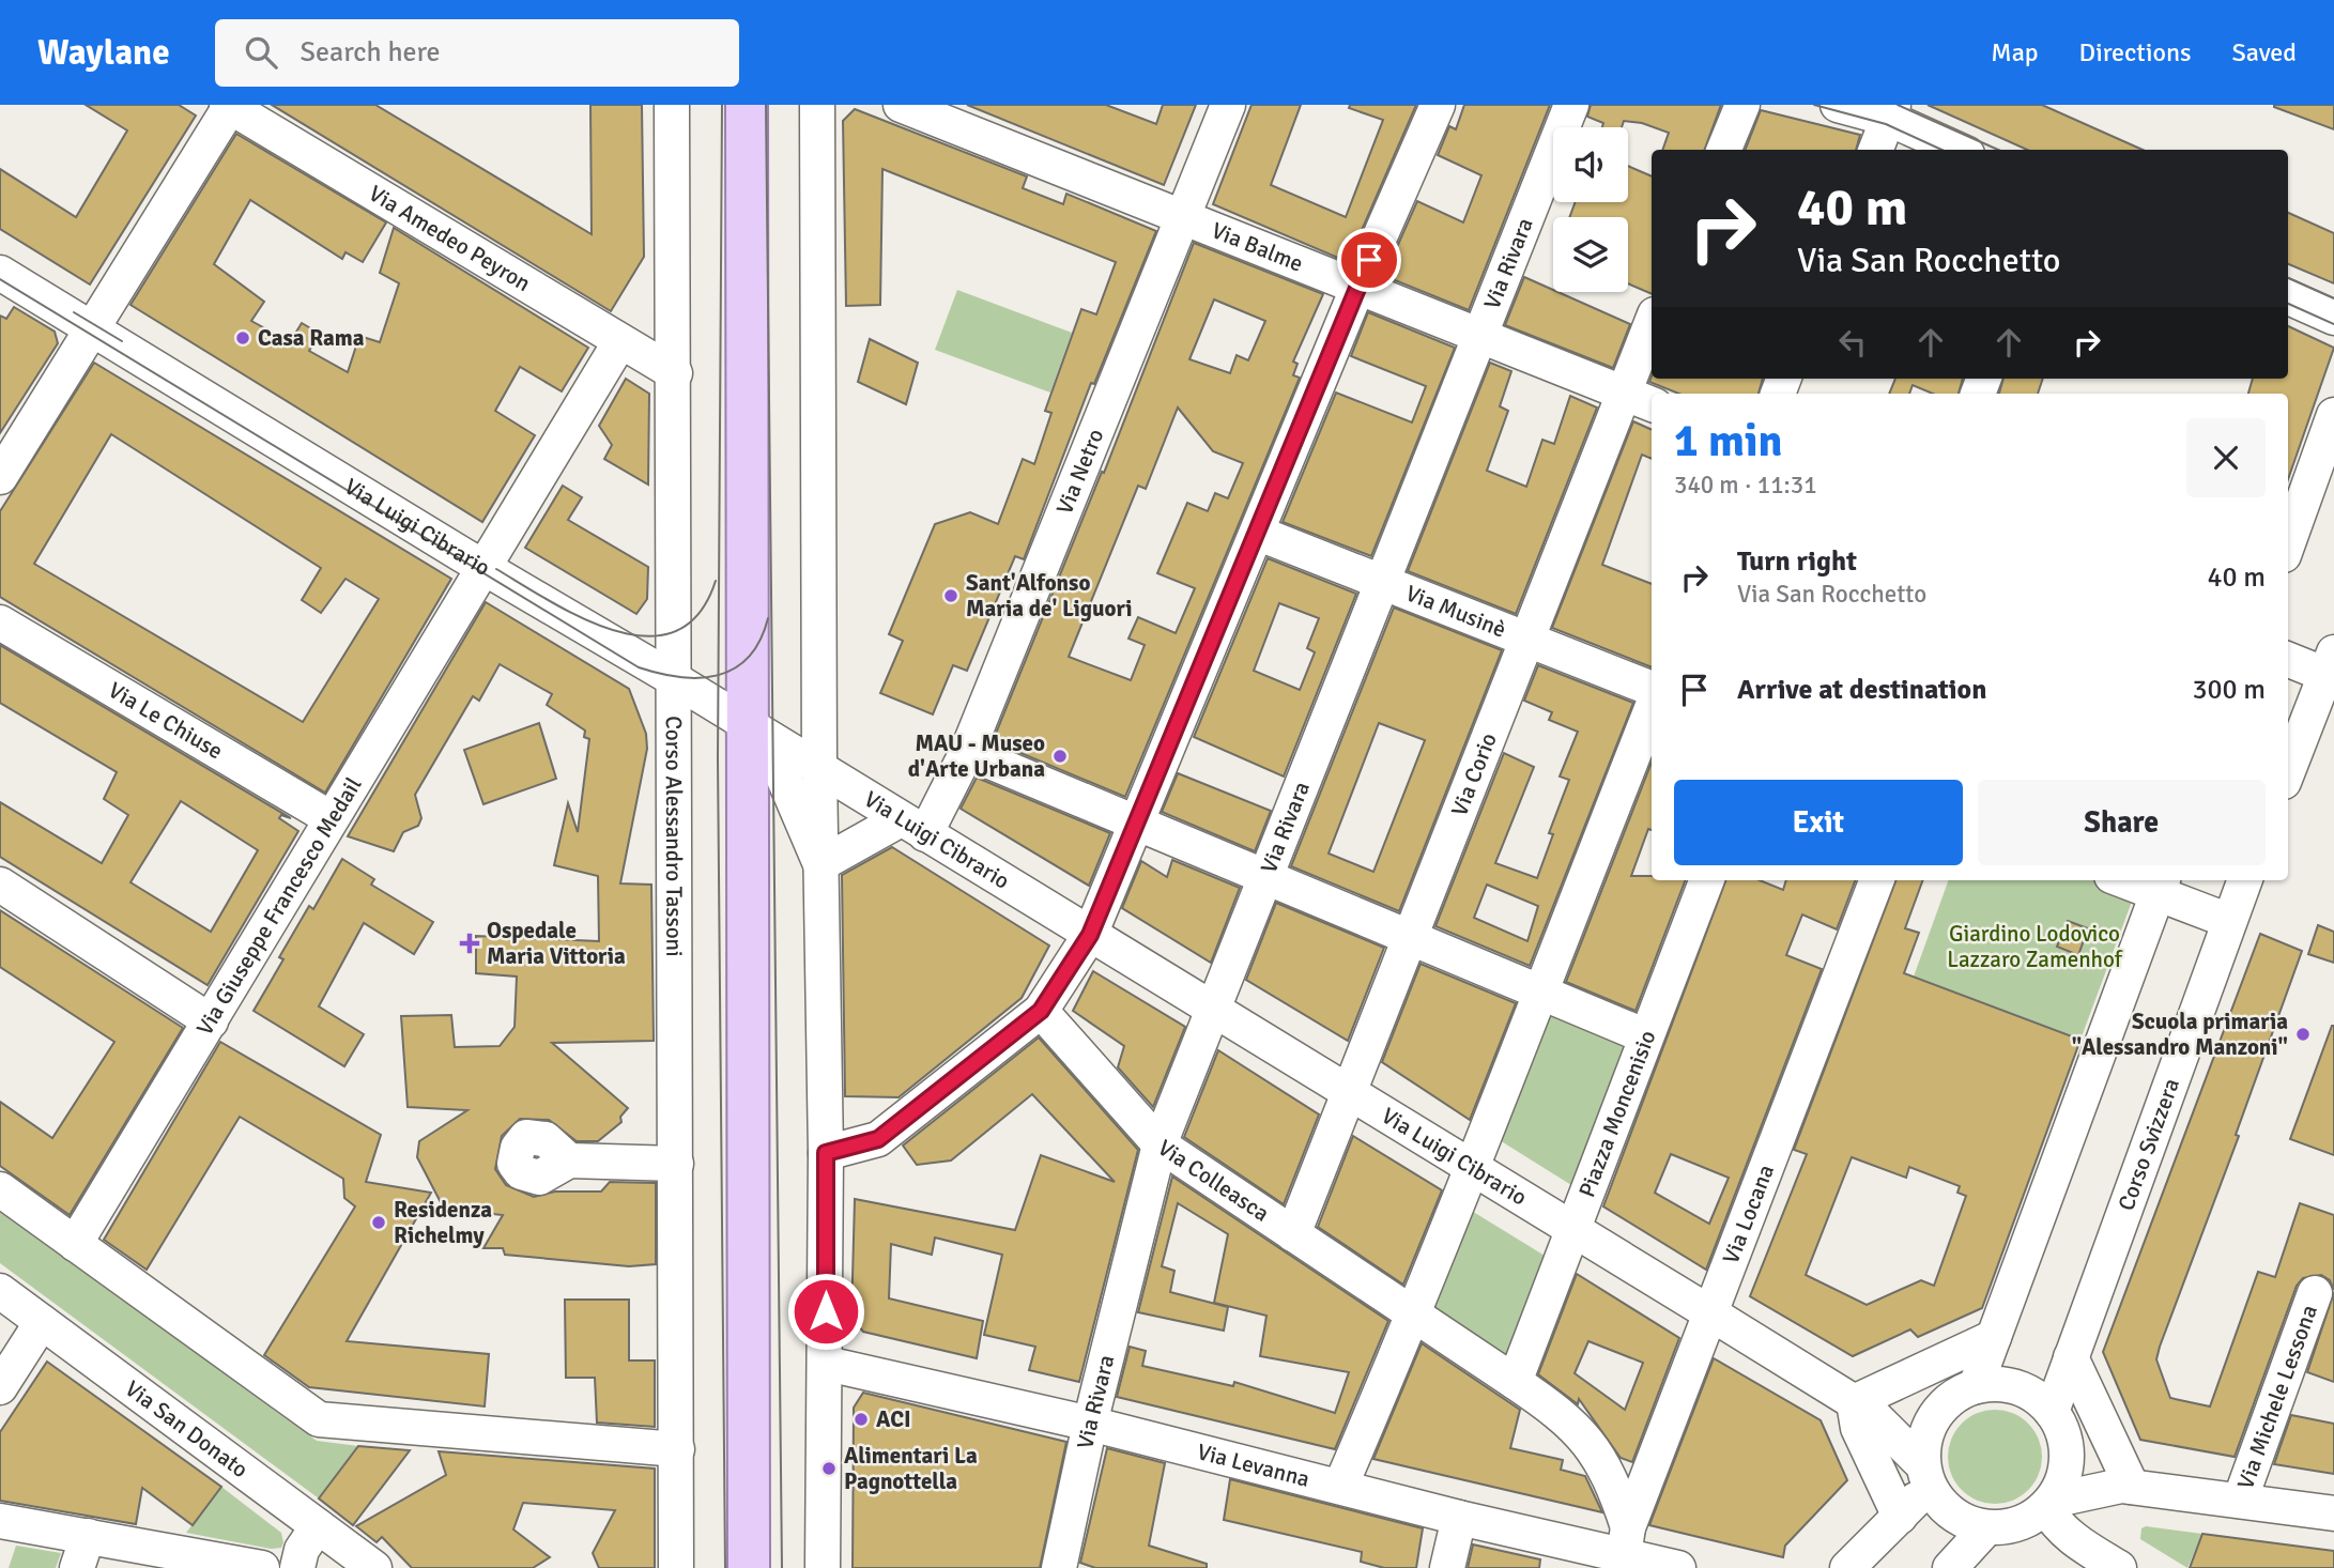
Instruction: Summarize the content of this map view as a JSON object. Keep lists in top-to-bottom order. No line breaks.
{"streets":{"street":["Via Amedeo Peyron","Via Balme","Via Rivara","Via Netro","Via Luigi Cibrario","Via Musinè","Via Le Chiuse","Via Corio","Corso Alessandro Tassoni","Via Giuseppe Francesco Medail","Piazza Moncenisio","Corso Svizzera","Via Colleasca","Via Locana","Via Michele Lessona","Via San Donato","Via Levanna"]},"crossings":[["Via Amedeo Peyron","Corso Alessandro Tassoni"],["Via Amedeo Peyron","Via Giuseppe Francesco Medail"],["Via Balme","Via Rivara"],["Via Balme","Via Netro"],["Via Balme","Via Corio"],["Via Rivara","Via Luigi Cibrario"],["Via Rivara","Via Musinè"],["Via Rivara","Piazza Moncenisio"],["Via Rivara","Via Colleasca"],["Via Rivara","Via Levanna"],["Via Netro","Via Luigi Cibrario"],["Via Netro","Piazza Moncenisio"],["Via Luigi Cibrario","Via Corio"],["Via Luigi Cibrario","Corso Alessandro Tassoni"],["Via Luigi Cibrario","Via Giuseppe Francesco Medail"],["Via Luigi Cibrario","Piazza Moncenisio"],["Via Luigi Cibrario","Corso Svizzera"],["Via Luigi Cibrario","Via Locana"],["Via Luigi Cibrario","Via Michele Lessona"],["Via Musinè","Via Corio"],["Via Le Chiuse","Via Giuseppe Francesco Medail"],["Via Corio","Piazza Moncenisio"],["Via Corio","Via Colleasca"],["Corso Svizzera","Via Michele Lessona"],["Via Locana","Via Levanna"]],"parks":["Giardino Lodovico Lazzaro Zamenhof"],"places":{"other":["Casa Rama","Sant'Alfonso Maria de' Liguori","MAU - Museo d'Arte Urbana","Scuola primaria \"Alessandro Manzoni\"","Residenza Richelmy","ACI","Alimentari La Pagnottella"],"health":["Ospedale Maria Vittoria"]},"page":{"header":"Waylane","search":"Search here","nav":["Map","Directions","Saved"],"turn":["40 m","Via San Rocchetto"],"heading":["1 min","340 m · 11:31"],"list":[{"name":"Turn right","note":"Via San Rocchetto","value":"40 m"},{"name":"Arrive at destination","value":"300 m"}],"buttons":["Exit","Share"]}}
